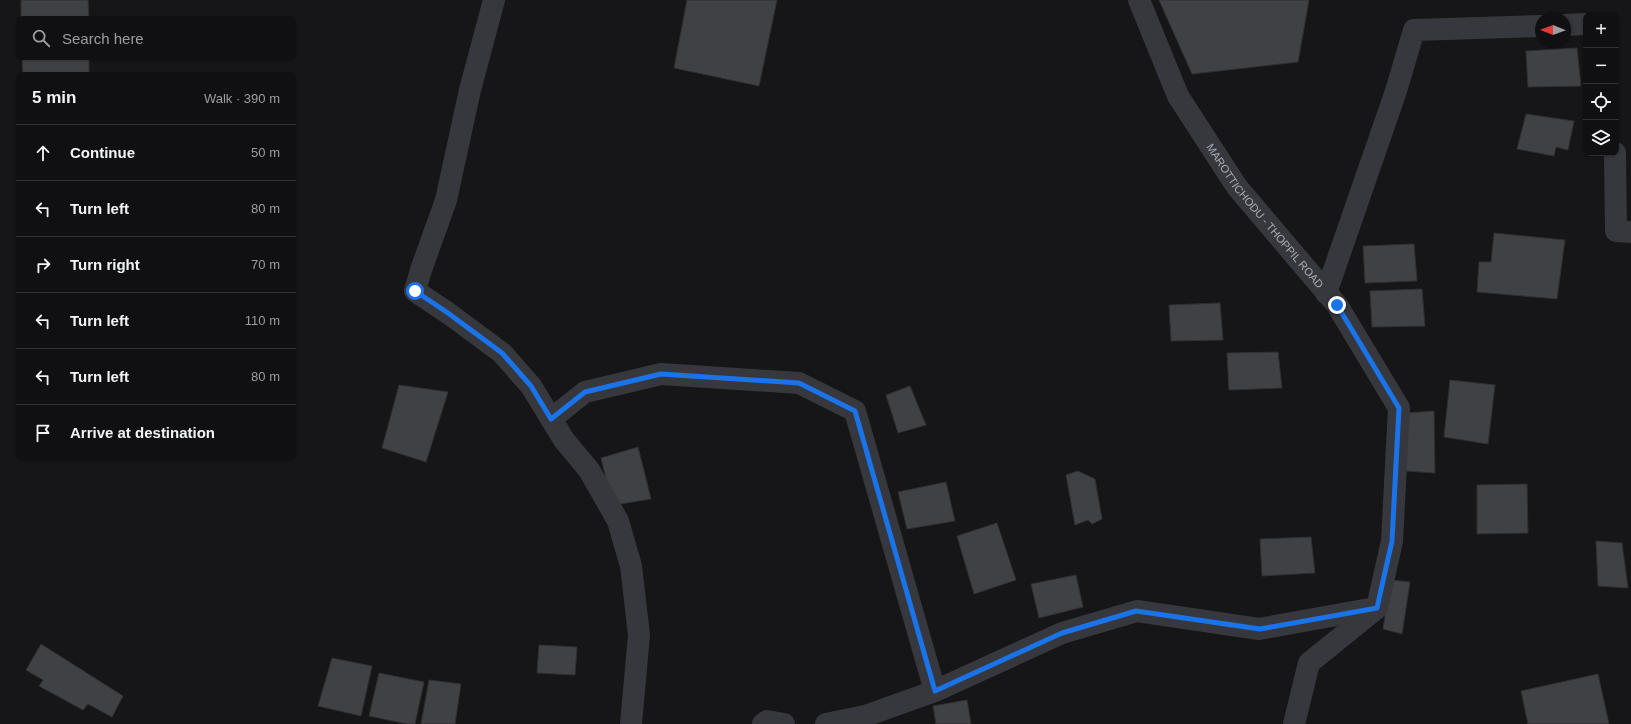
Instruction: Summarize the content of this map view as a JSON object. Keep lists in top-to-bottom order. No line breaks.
{"streets":{"street":["MAROTTICHODU - THOPPIL ROAD"]},"north":"left","page":{"map_buttons":["+","−"],"search":"Search here","heading":["5 min","Walk · 390 m"],"list":[["Continue","50 m"],["Turn left","80 m"],["Turn right","70 m"],["Turn left","110 m"],["Turn left","80 m"],"Arrive at destination"]}}
